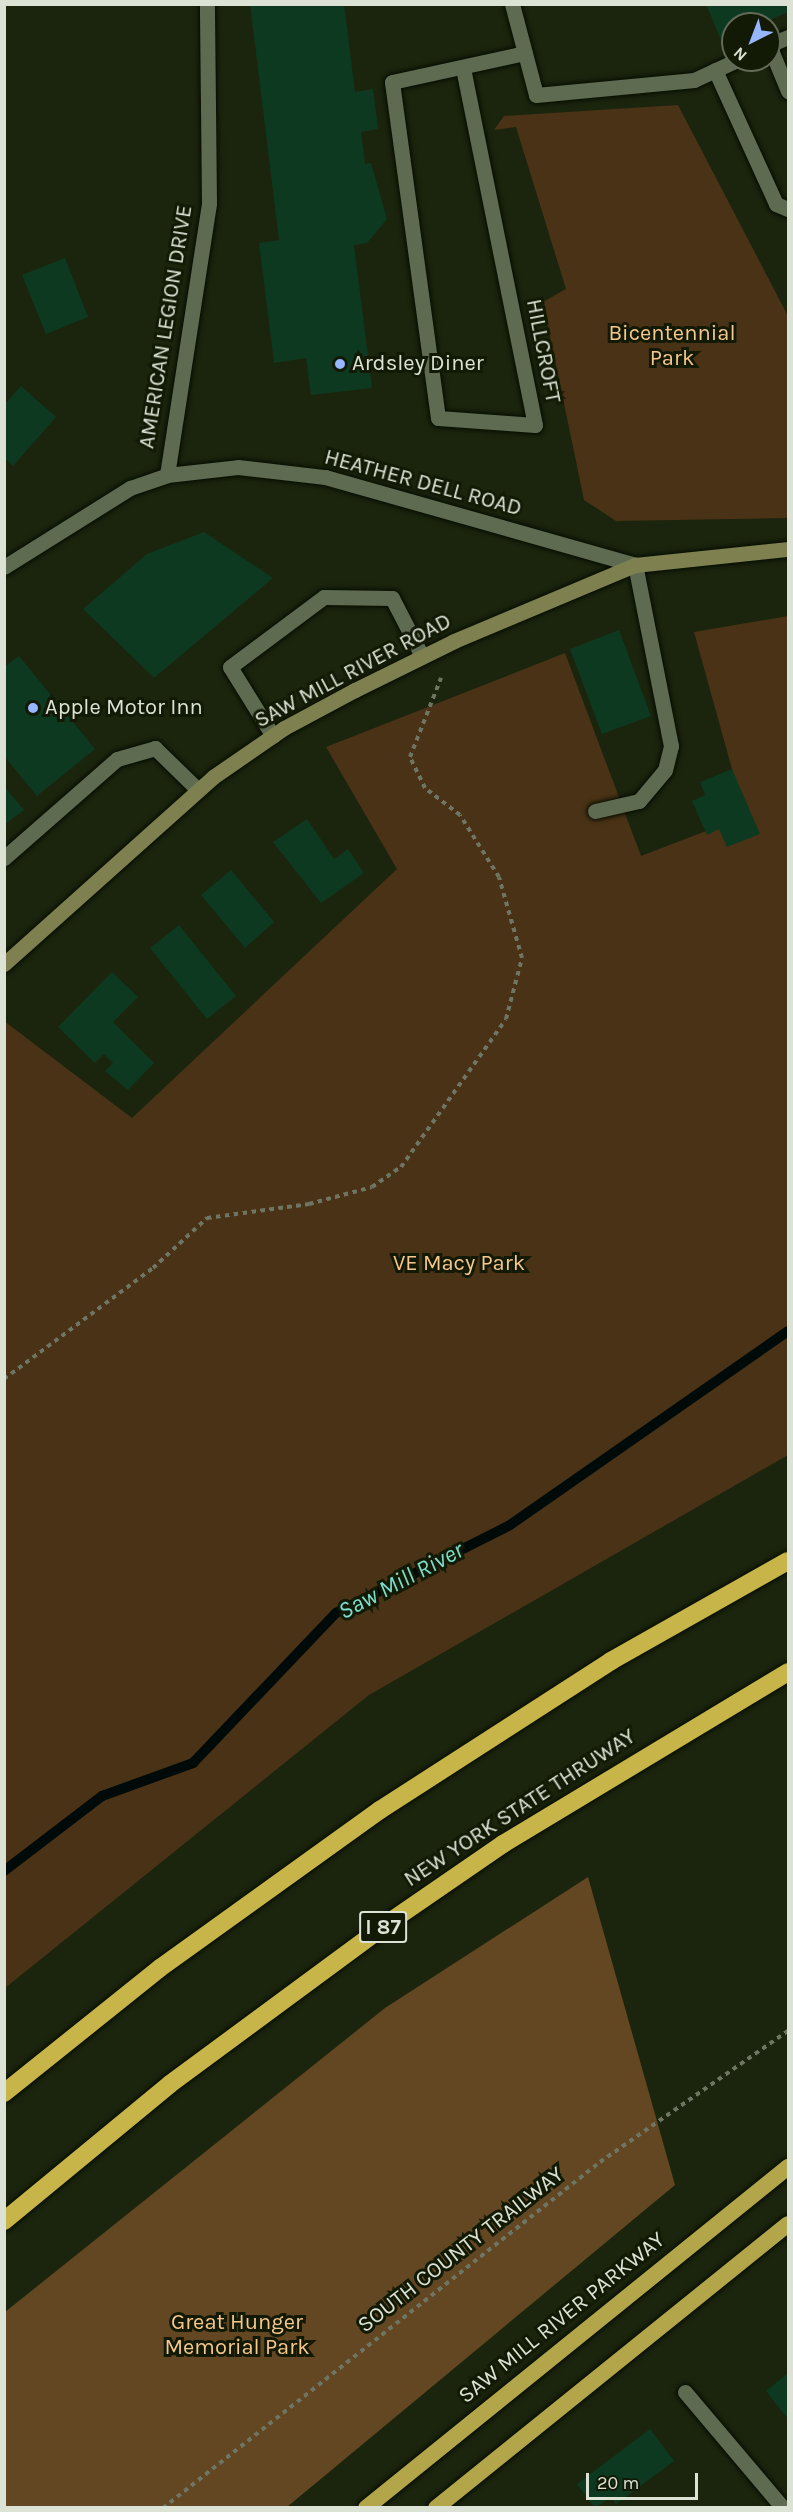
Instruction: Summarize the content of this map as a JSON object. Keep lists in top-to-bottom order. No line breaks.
{"streets":{"highway":["NEW YORK STATE THRUWAY","I 87","SAW MILL RIVER PARKWAY"],"main road":["SAW MILL RIVER ROAD"],"street":["AMERICAN LEGION DRIVE","HILLCROFT","HEATHER DELL ROAD"],"path":["SOUTH COUNTY TRAILWAY"]},"crossings":[["AMERICAN LEGION DRIVE","HEATHER DELL ROAD"],["HEATHER DELL ROAD","SAW MILL RIVER ROAD"]],"water":["Saw Mill River"],"parks":["Bicentennial Park","VE Macy Park","Great Hunger Memorial Park"],"places":["Ardsley Diner","Apple Motor Inn"],"scale_bar":"20 m","north":"bottom left"}
